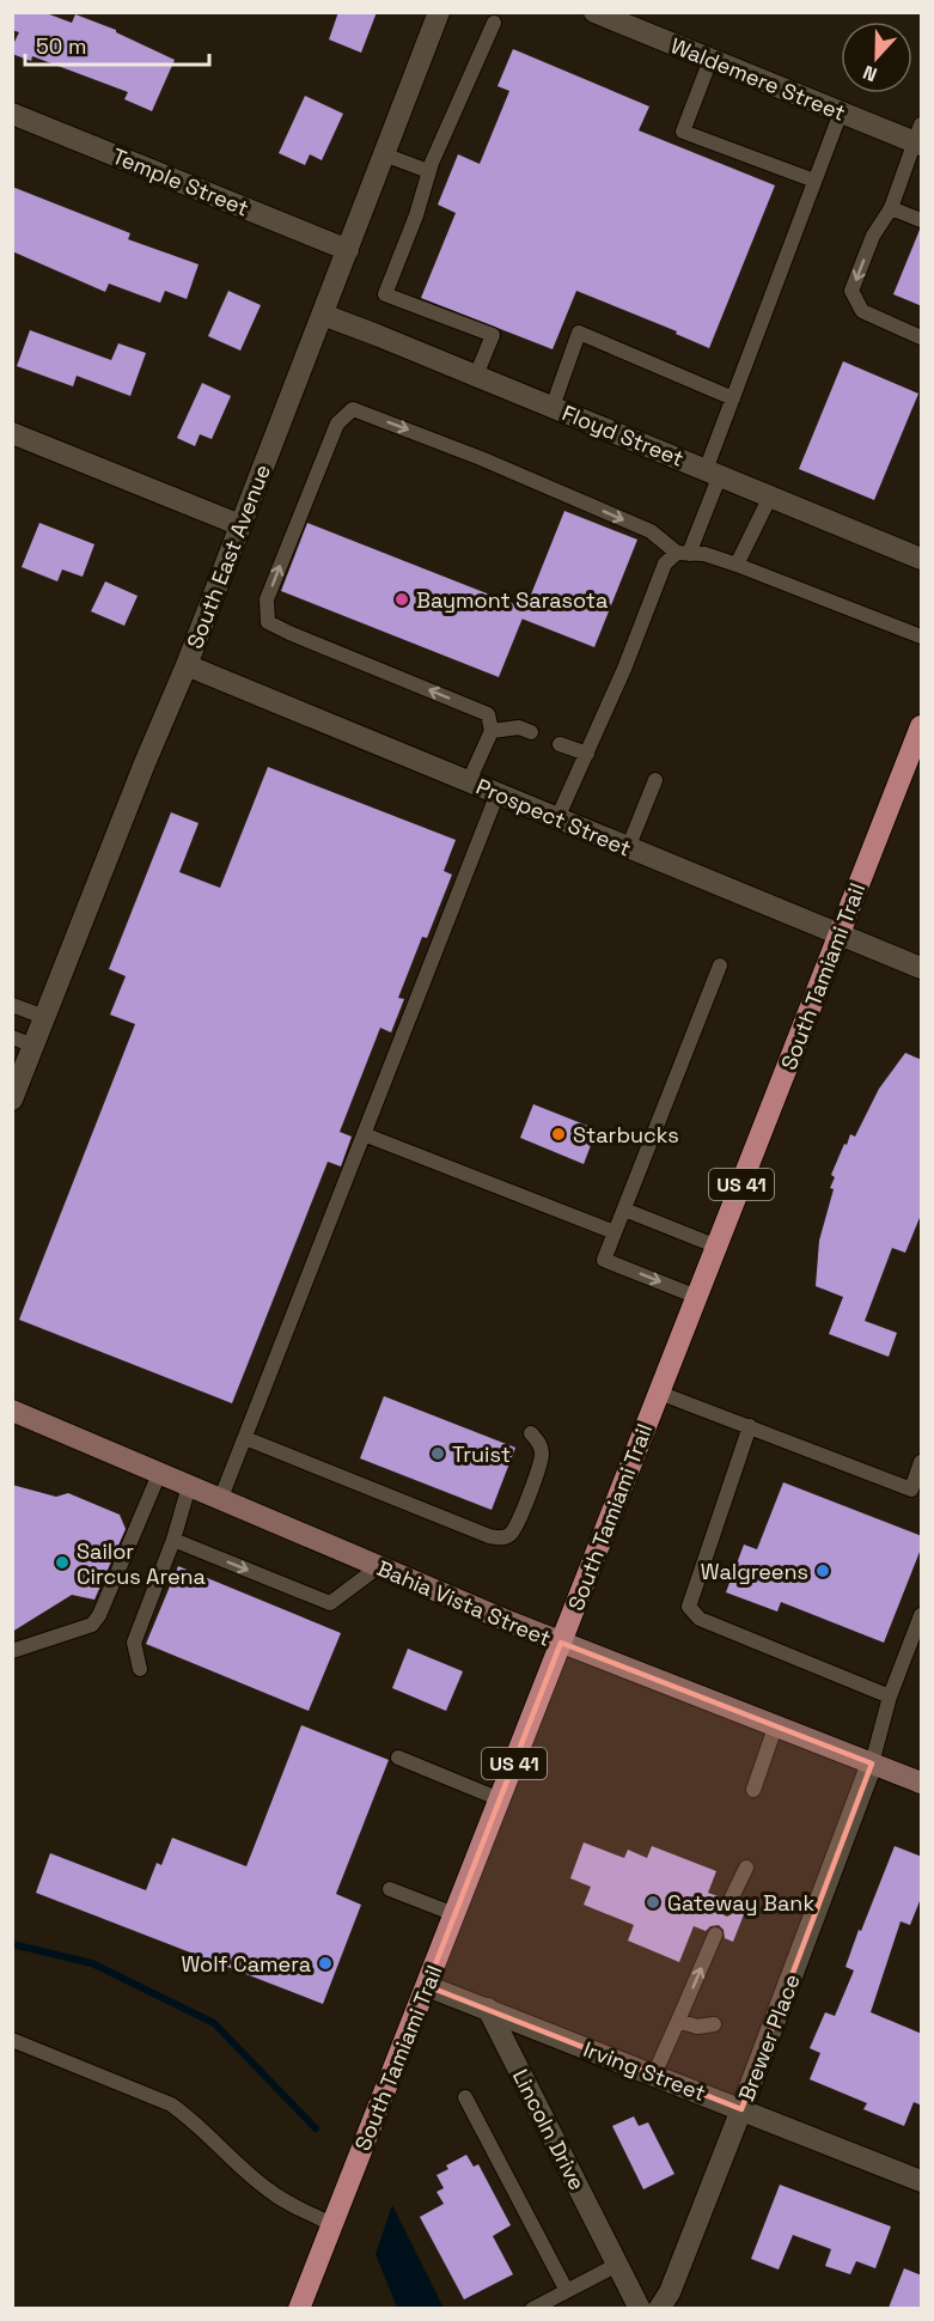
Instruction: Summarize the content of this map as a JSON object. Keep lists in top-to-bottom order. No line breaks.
{"streets":{"main road":["South Tamiami Trail","US 41"],"street":["Waldemere Street","Temple Street","Floyd Street","South East Avenue","Prospect Street","Bahia Vista Street","Brewer Place","Irving Street","Lincoln Drive"]},"crossings":[["Temple Street","South East Avenue"],["Floyd Street","South East Avenue"],["South East Avenue","Prospect Street"],["Prospect Street","South Tamiami Trail"],["South Tamiami Trail","Bahia Vista Street"],["Bahia Vista Street","Brewer Place"],["Brewer Place","Irving Street"],["Irving Street","Lincoln Drive"]],"places":["Baymont Sarasota","Starbucks","Truist","Sailor Circus Arena","Walgreens","Gateway Bank","Wolf Camera"],"scale_bar":"50 m","north":"bottom"}
